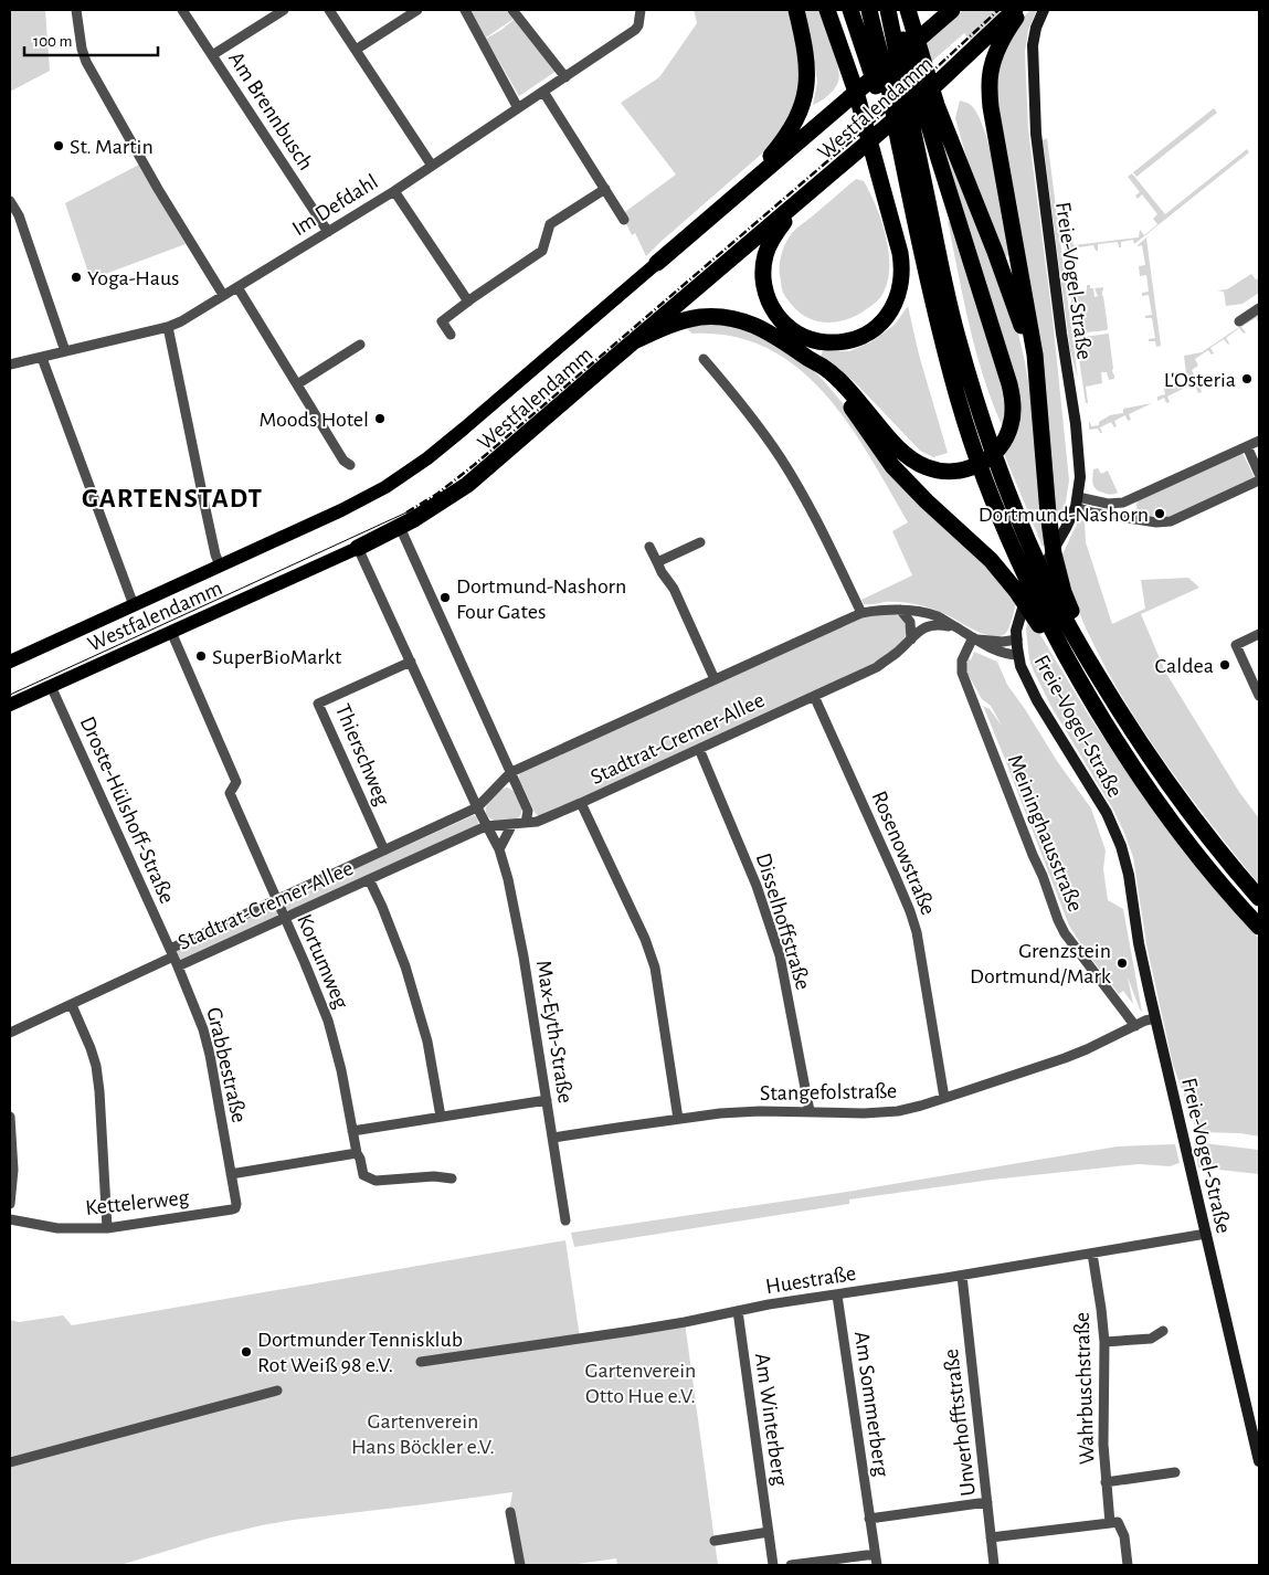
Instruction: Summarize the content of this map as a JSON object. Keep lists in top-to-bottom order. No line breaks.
{"streets":{"highway":["Westfalendamm"],"street":["Am Brennbusch","Im Defdahl","Freie-Vogel-Straße","Stadtrat-Cremer-Allee","Thierschweg","Droste-Hülshoff-Straße","Meininghausstraße","Rosenowstraße","Disselhoffstraße","Kortumweg","Max-Eyth-Straße","Grabbestraße","Stangefolstraße","Kettelerweg","Huestraße","Wahrbuschstraße","Am Sommerberg","Am Winterberg","Unverhofftstraße"]},"crossings":[["Westfalendamm","Droste-Hülshoff-Straße"],["Westfalendamm","Kortumweg"],["Westfalendamm","Max-Eyth-Straße"],["Am Brennbusch","Im Defdahl"],["Freie-Vogel-Straße","Stadtrat-Cremer-Allee"],["Freie-Vogel-Straße","Stangefolstraße"],["Freie-Vogel-Straße","Huestraße"],["Stadtrat-Cremer-Allee","Thierschweg"],["Stadtrat-Cremer-Allee","Droste-Hülshoff-Straße"],["Stadtrat-Cremer-Allee","Meininghausstraße"],["Stadtrat-Cremer-Allee","Rosenowstraße"],["Stadtrat-Cremer-Allee","Disselhoffstraße"],["Stadtrat-Cremer-Allee","Kortumweg"],["Stadtrat-Cremer-Allee","Max-Eyth-Straße"],["Stadtrat-Cremer-Allee","Grabbestraße"],["Thierschweg","Max-Eyth-Straße"],["Droste-Hülshoff-Straße","Grabbestraße"],["Meininghausstraße","Stangefolstraße"],["Rosenowstraße","Stangefolstraße"],["Disselhoffstraße","Stangefolstraße"],["Max-Eyth-Straße","Stangefolstraße"],["Grabbestraße","Kettelerweg"],["Huestraße","Wahrbuschstraße"],["Huestraße","Am Sommerberg"],["Huestraße","Am Winterberg"],["Huestraße","Unverhofftstraße"]],"districts":["GARTENSTADT"],"parks":["Gartenverein Otto Hue e.V.","Gartenverein Hans Böckler e.V."],"places":["St. Martin","Yoga-Haus","L'Osteria","Moods Hotel","Dortmund-Nashorn","Dortmund-Nashorn Four Gates","SuperBioMarkt","Caldea","Grenzstein Dortmund/Mark","Dortmunder Tennisklub Rot Weiß 98 e.V."],"scale_bar":"100 m"}
